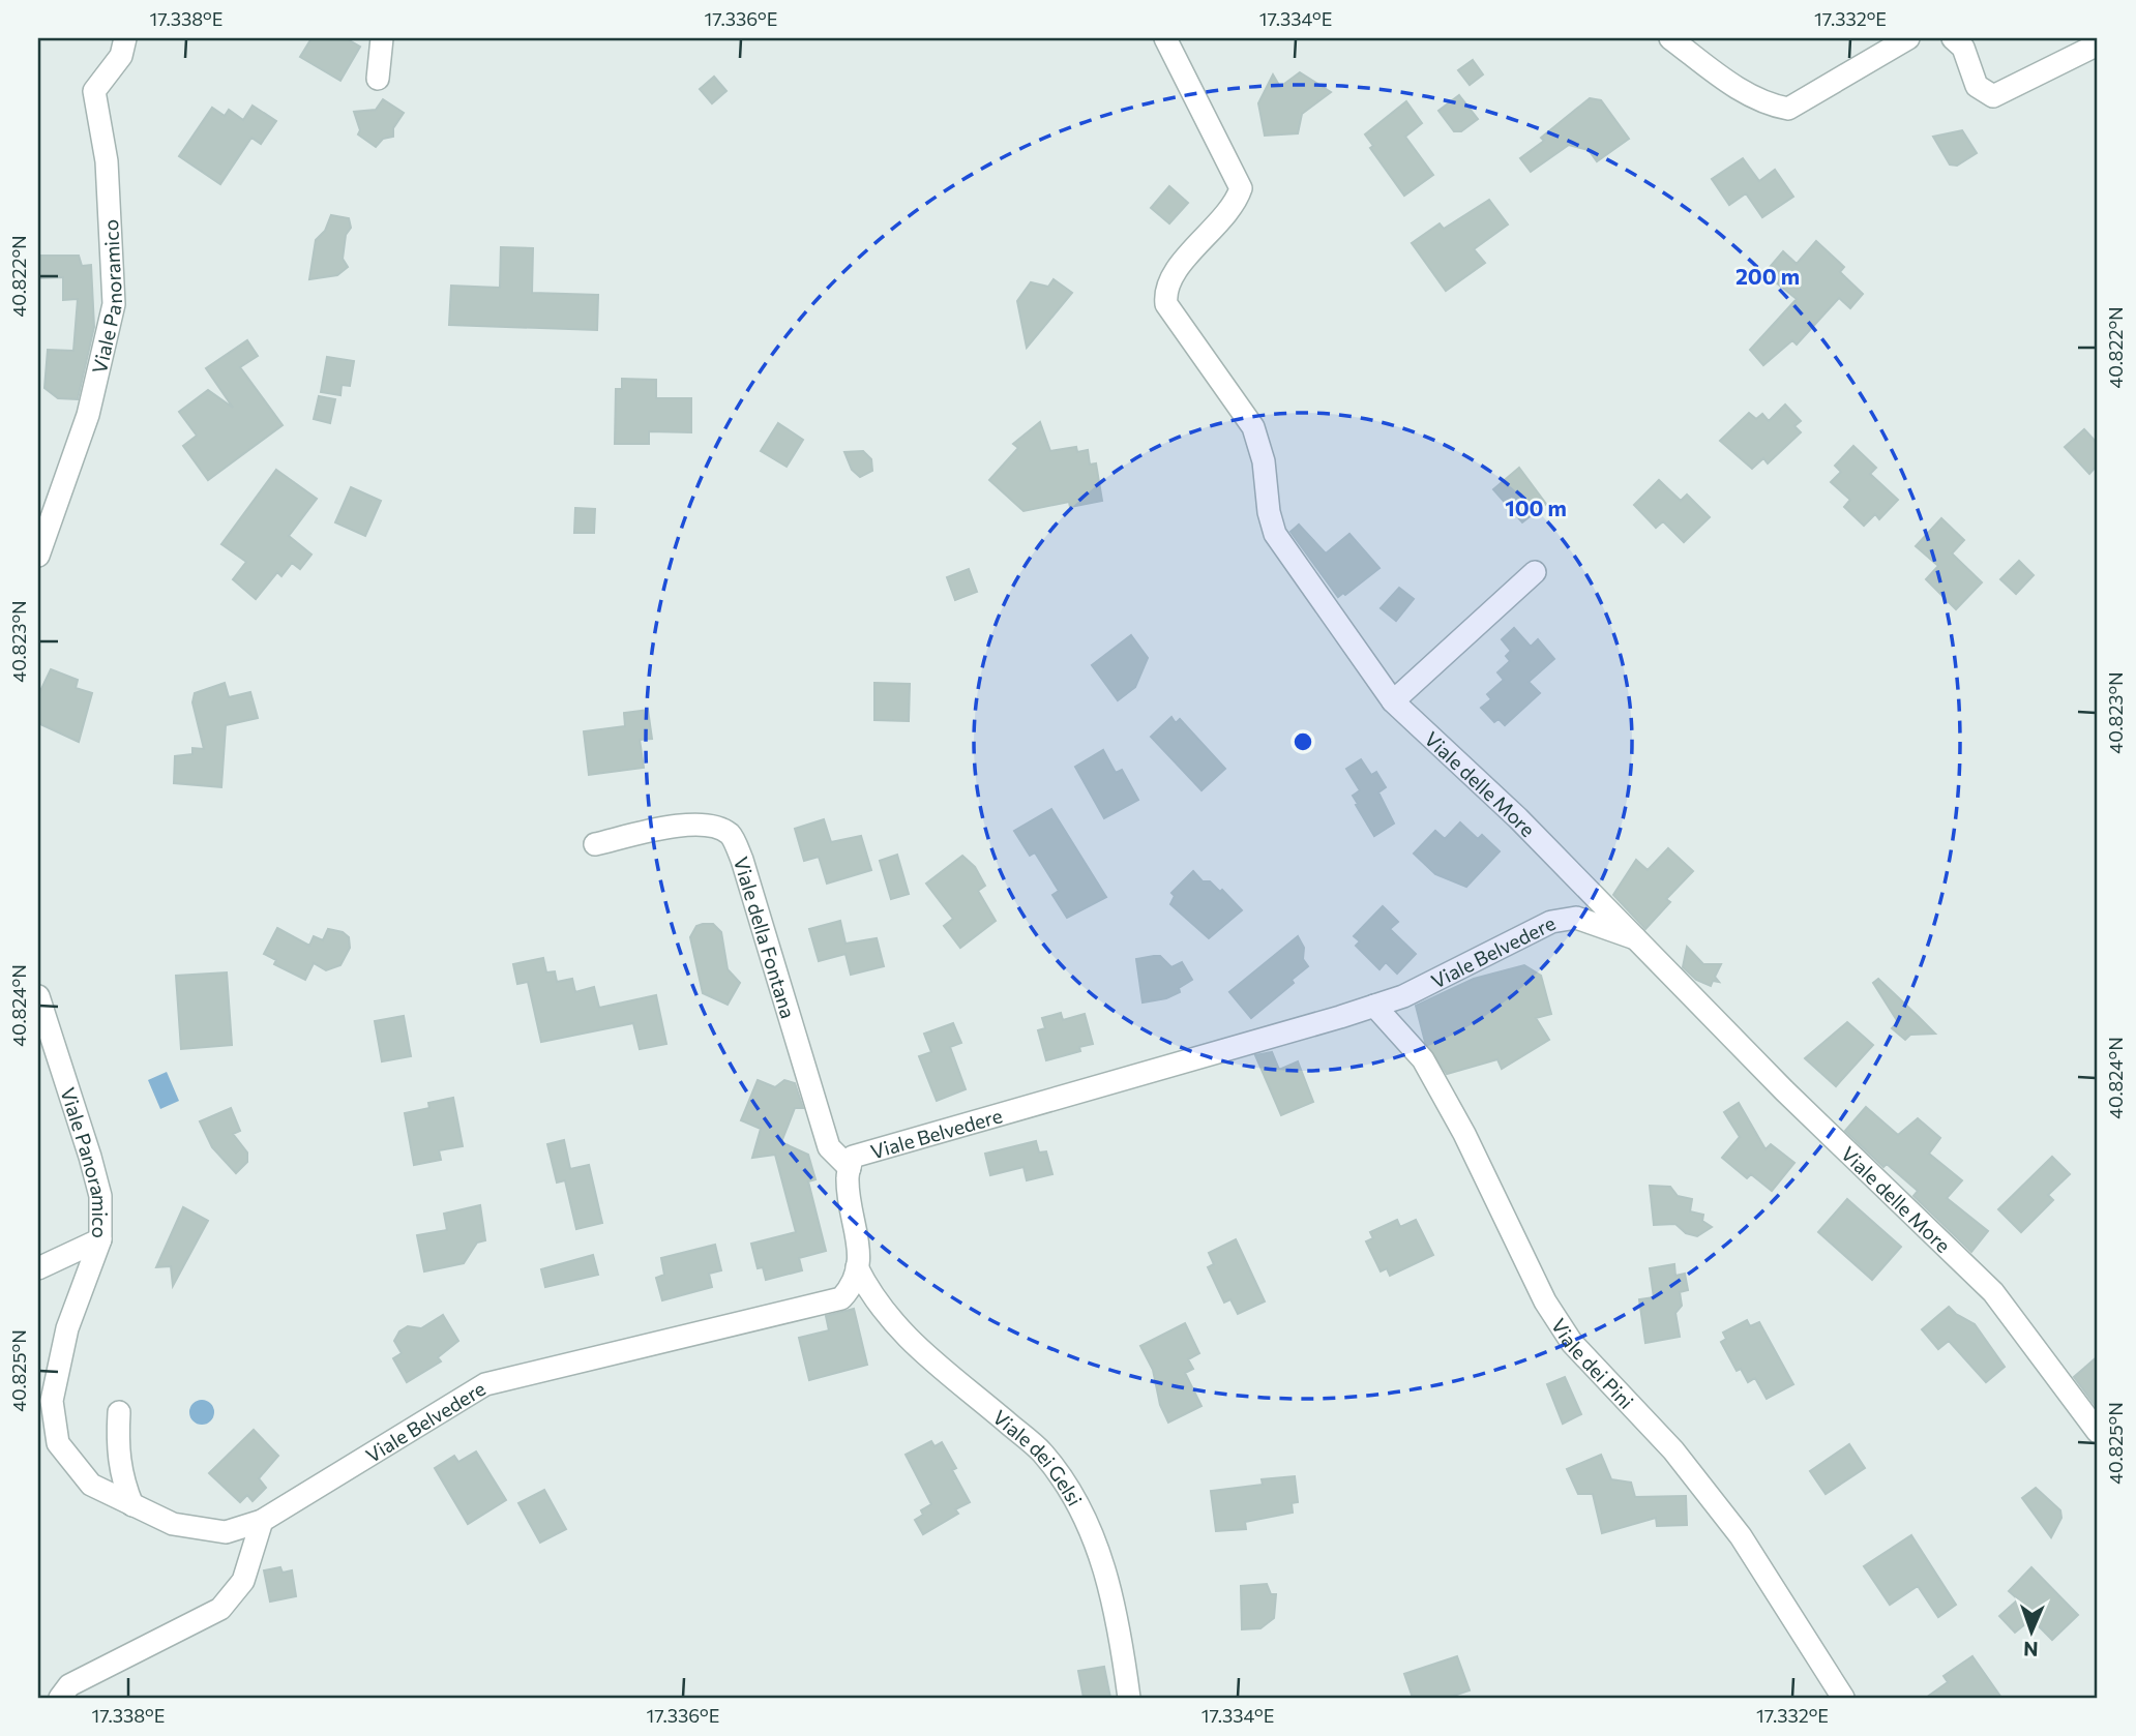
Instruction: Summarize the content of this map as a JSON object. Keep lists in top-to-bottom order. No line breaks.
{"streets":{"street":["Viale Panoramico","Viale delle More","Viale della Fontana","Viale Belvedere","Viale dei Pini","Viale dei Gelsi"]},"crossings":[["Viale Panoramico","Viale Belvedere"],["Viale delle More","Viale Belvedere"],["Viale della Fontana","Viale Belvedere"],["Viale Belvedere","Viale dei Pini"],["Viale Belvedere","Viale dei Gelsi"]],"north":"bottom","coordinates":["17.338°E","17.336°E","17.334°E","17.332°E","40.822°N","40.823°N","40.824°N","40.825°N"],"rings":["200 m","100 m"]}
